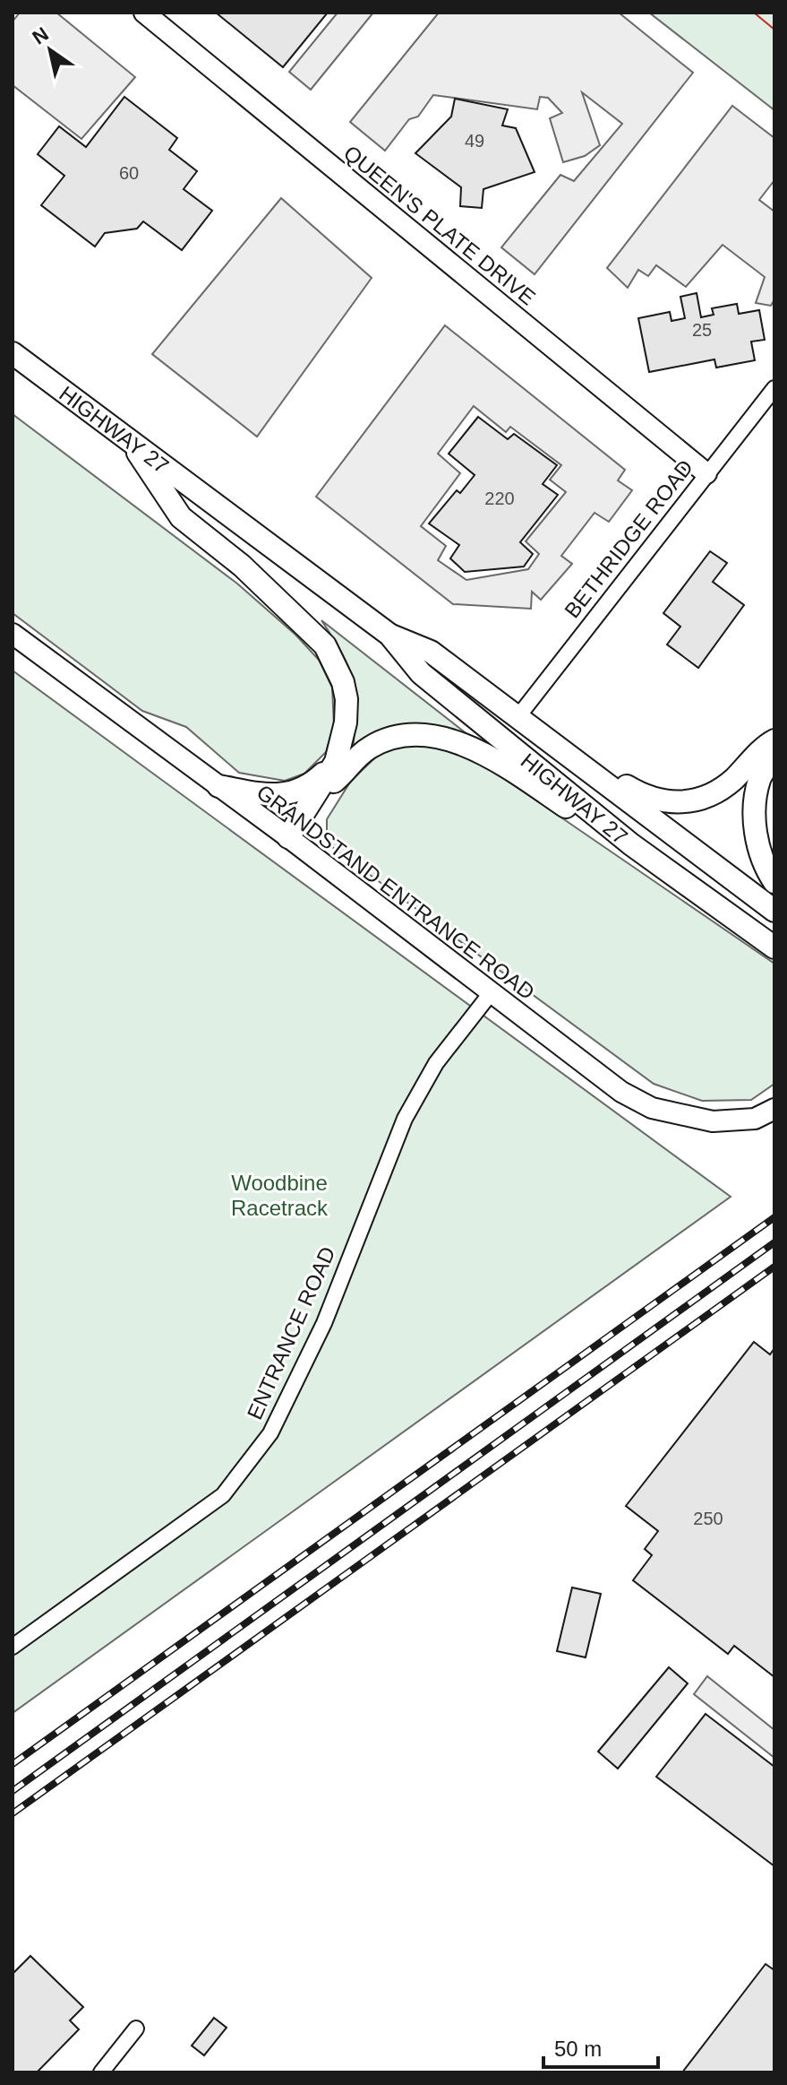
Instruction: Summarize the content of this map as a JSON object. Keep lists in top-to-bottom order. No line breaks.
{"streets":{"main road":["HIGHWAY 27"],"street":["QUEEN'S PLATE DRIVE","BETHRIDGE ROAD","GRANDSTAND ENTRANCE ROAD","ENTRANCE ROAD"]},"crossings":[["QUEEN'S PLATE DRIVE","BETHRIDGE ROAD"],["HIGHWAY 27","BETHRIDGE ROAD"],["GRANDSTAND ENTRANCE ROAD","ENTRANCE ROAD"]],"parks":["Woodbine Racetrack"],"house_numbers":["49","60","25","220","250"],"scale_bar":"50 m","north":"top left"}
